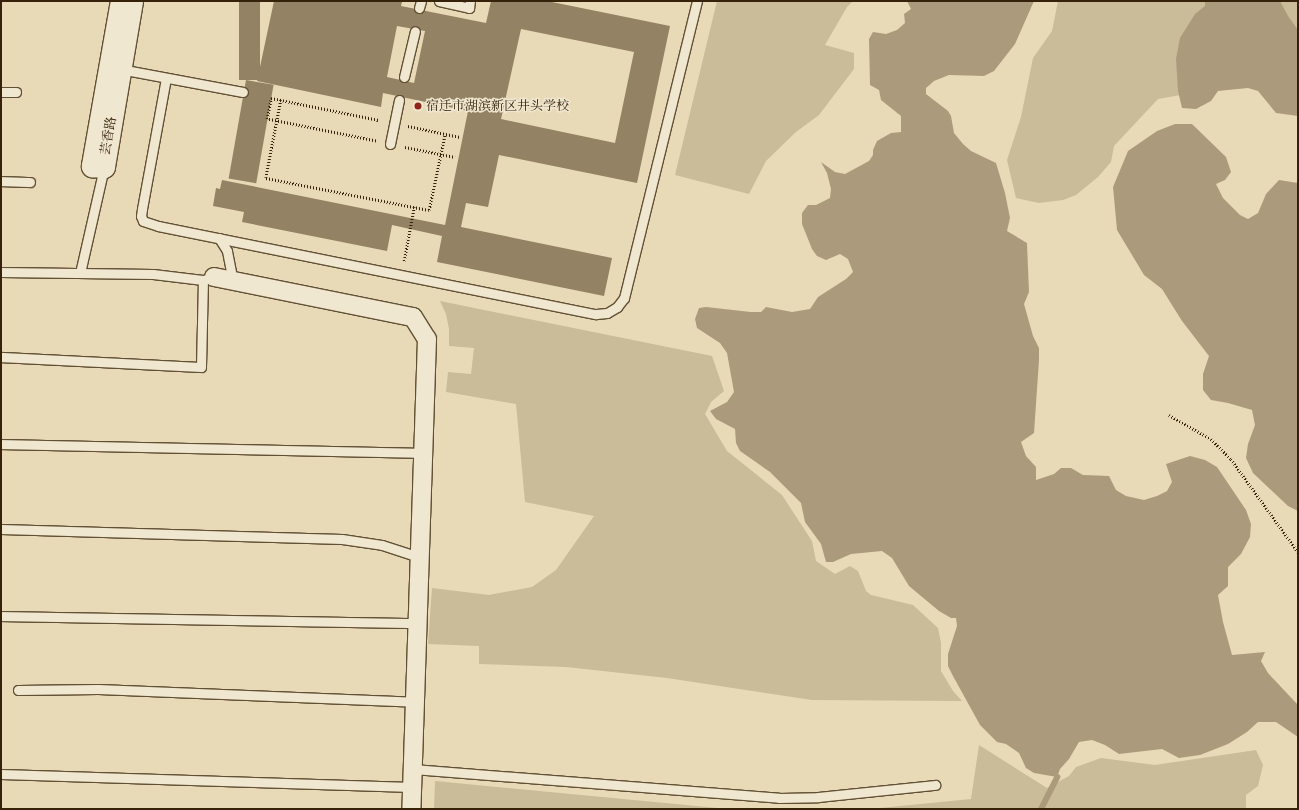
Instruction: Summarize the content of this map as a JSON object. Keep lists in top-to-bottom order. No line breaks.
{"streets":{"street":["芸香路"]},"places":["宿迁市湖滨新区井头学校"]}
